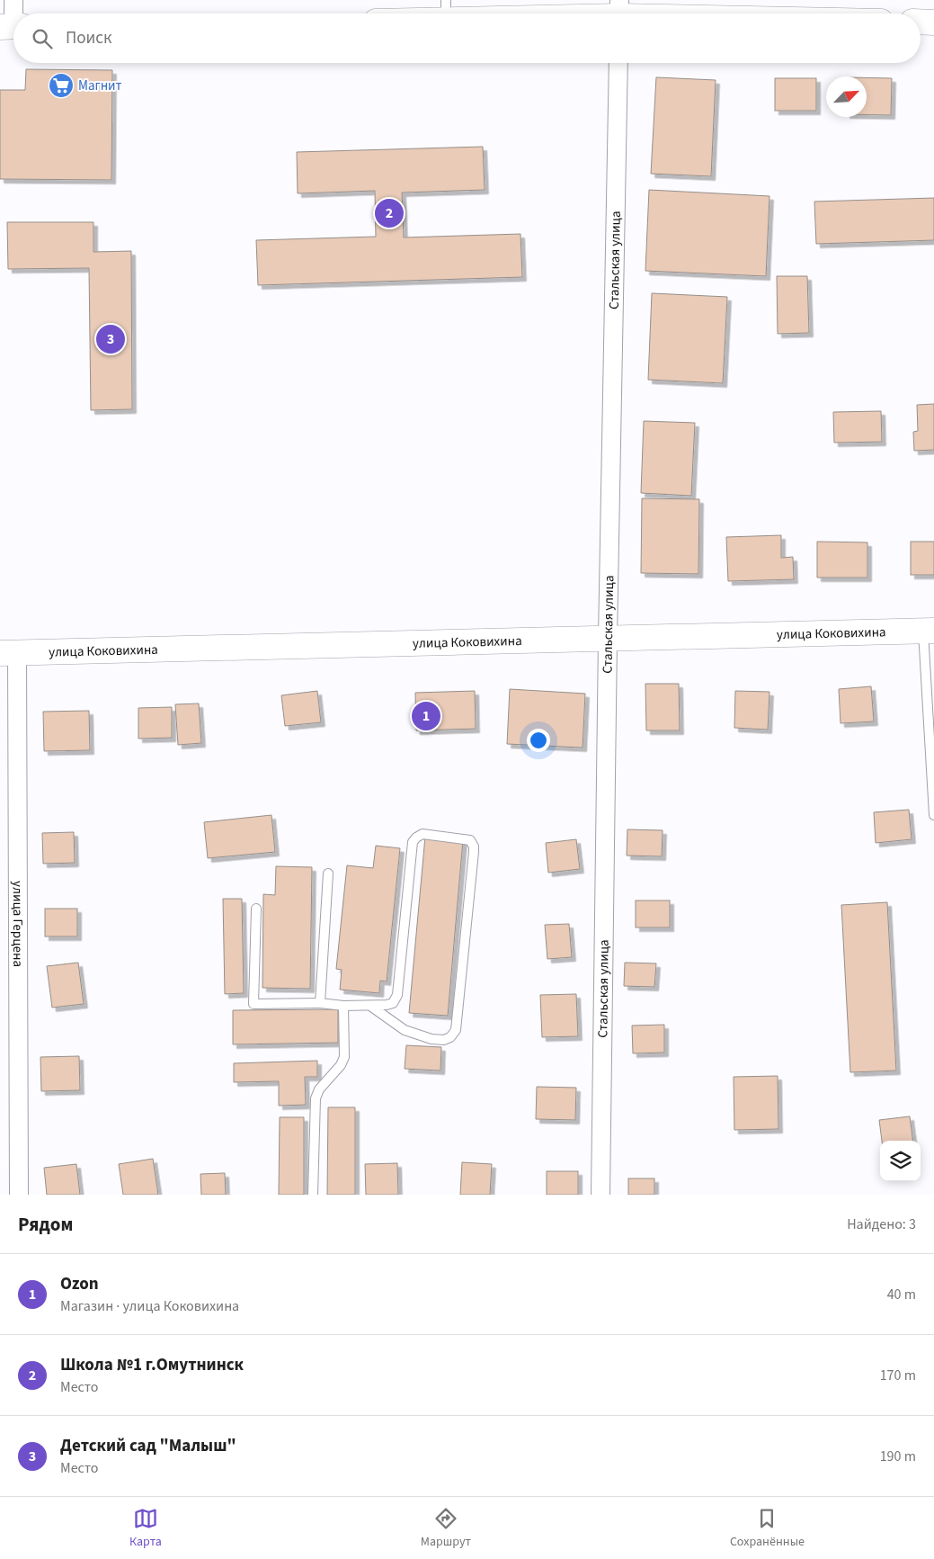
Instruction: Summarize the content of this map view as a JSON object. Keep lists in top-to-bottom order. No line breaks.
{"streets":{"street":["Стальская улица","улица Коковихина","улица Герцена"]},"crossings":[["Стальская улица","улица Коковихина"],["улица Коковихина","улица Герцена"]],"places":{"supermarket":["Магнит"]},"north":"top right","page":{"search":"Поиск","pins":["2","3","1"],"heading":["Рядом","Найдено: 3"],"list":[{"mark":"1","name":"Ozon","note":"Магазин · улица Коковихина","value":"40 m"},{"mark":"2","name":"Школа №1 г.Омутнинск","note":"Место","value":"170 m"},{"mark":"3","name":"Детский сад \"Малыш\"","note":"Место","value":"190 m"}],"nav":["Карта","Маршрут","Сохранённые"]}}
